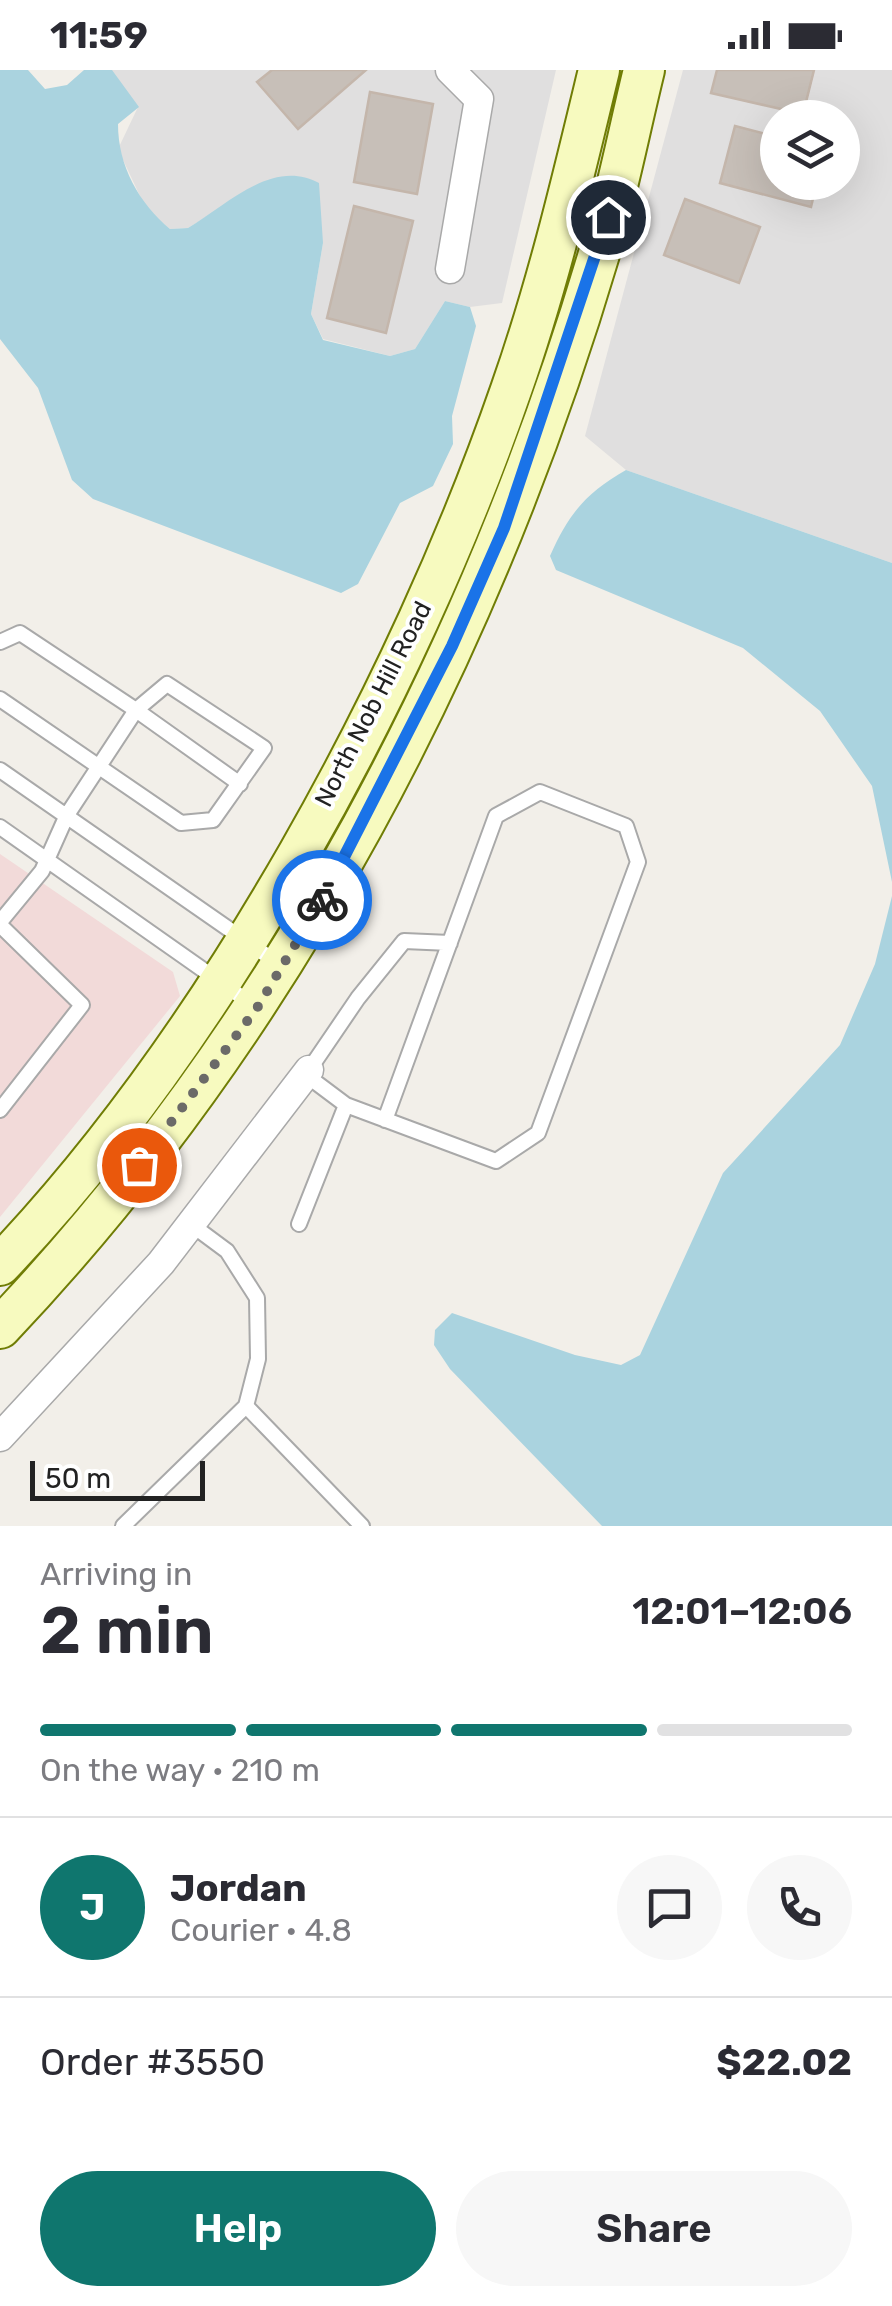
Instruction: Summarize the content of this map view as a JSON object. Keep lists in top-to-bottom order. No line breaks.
{"streets":{"main road":["North Nob Hill Road"]},"scale_bar":"50 m","page":{"status":"11:59","scale":"50 m","heading":["2 min","Arriving in","12:01–12:06"],"panel":["Jordan","Courier · 4.8","Order #3550","$22.02"],"bar":"On the way · 210 m","round":"J","buttons":["Help","Share"]}}
